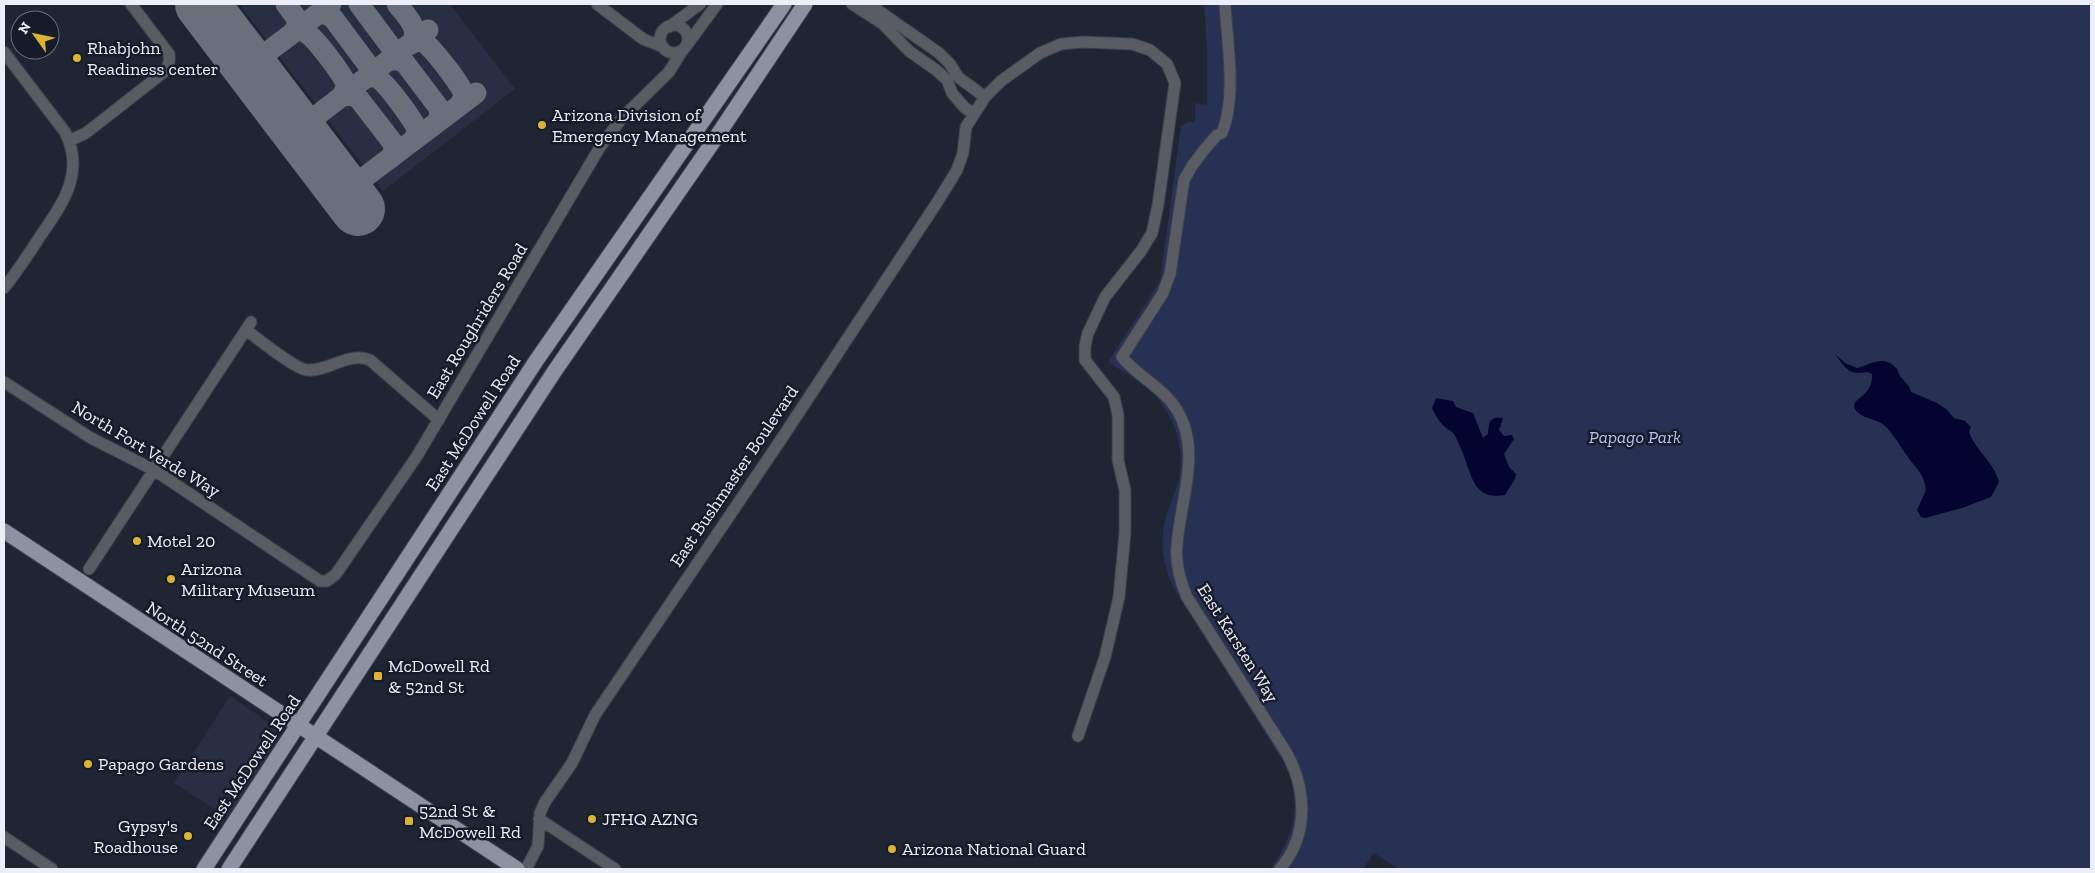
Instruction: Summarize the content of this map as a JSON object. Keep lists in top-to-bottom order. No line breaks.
{"streets":{"main road":["East McDowell Road","North 52nd Street"],"street":["East Roughriders Road","North Fort Verde Way","East Bushmaster Boulevard","East Karsten Way"]},"crossings":[["East Roughriders Road","North Fort Verde Way"],["East McDowell Road","North 52nd Street"]],"parks":["Papago Park"],"places":{"other":["Rhabjohn Readiness center","Arizona Division of Emergency Management","Motel 20","Arizona Military Museum","Papago Gardens","JFHQ AZNG","Gypsy's Roadhouse","Arizona National Guard"],"transit":["McDowell Rd & 52nd St","52nd St & McDowell Rd"]},"north":"top left"}
